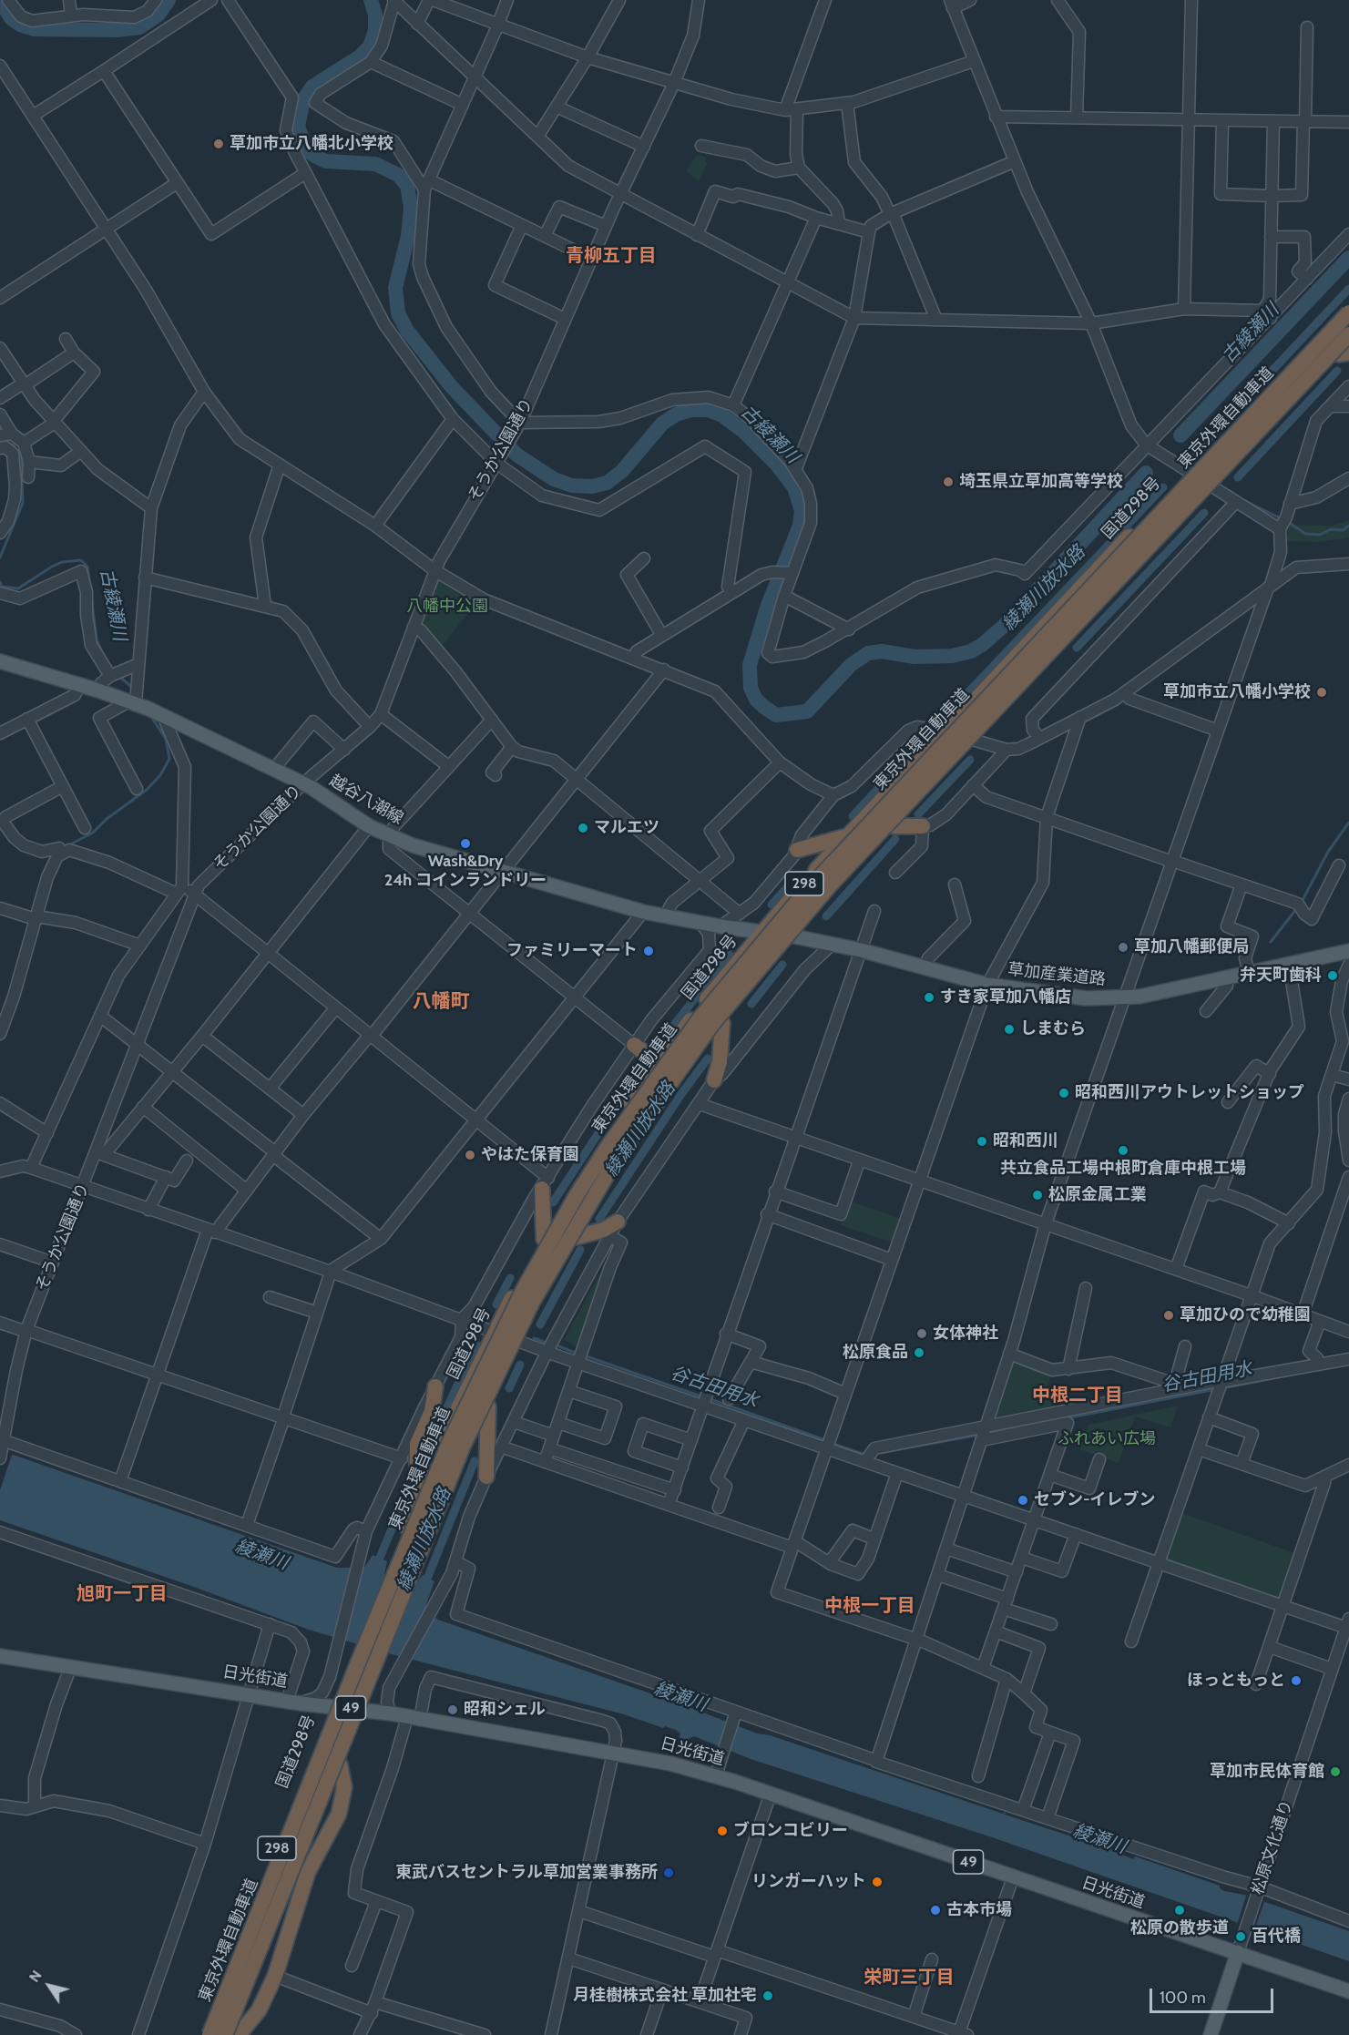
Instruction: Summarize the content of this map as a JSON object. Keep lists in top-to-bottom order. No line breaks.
{"streets":{"highway":["東京外環自動車道","国道298号","298"],"main road":["越谷八潮線","草加産業道路","日光街道","49"],"street":["そうか公園通り","松原文化通り"]},"crossings":[["そうか公園通り","越谷八潮線"],["国道298号","越谷八潮線"],["国道298号","草加産業道路"],["国道298号","日光街道"],["越谷八潮線","草加産業道路"],["298","草加産業道路"],["298","日光街道"],["日光街道","松原文化通り"]],"districts":["青柳五丁目","八幡町","中根二丁目","旭町一丁目","中根一丁目","栄町三丁目"],"water":["古綾瀬川","綾瀬川放水路","谷古田用水","綾瀬川"],"parks":["八幡中公園","ふれあい広場"],"places":["草加市立八幡北小学校","埼玉県立草加高等学校","草加市立八幡小学校","マルエツ","Wash&Dry 24h コインランドリー","草加八幡郵便局","ファミリーマート","弁天町歯科","すき家草加八幡店","しまむら","昭和西川アウトレットショップ","昭和西川","共立食品工場中根町倉庫中根工場","やはた保育園","松原金属工業","草加ひので幼稚園","女体神社","松原食品","セブン-イレブン","ほっともっと","昭和シェル","草加市民体育館","ブロンコビリー","東武バスセントラル草加営業事務所","リンガーハット","古本市場","松原の散歩道","百代橋","月桂樹株式会社 草加社宅"],"scale_bar":"100 m","north":"top left"}
